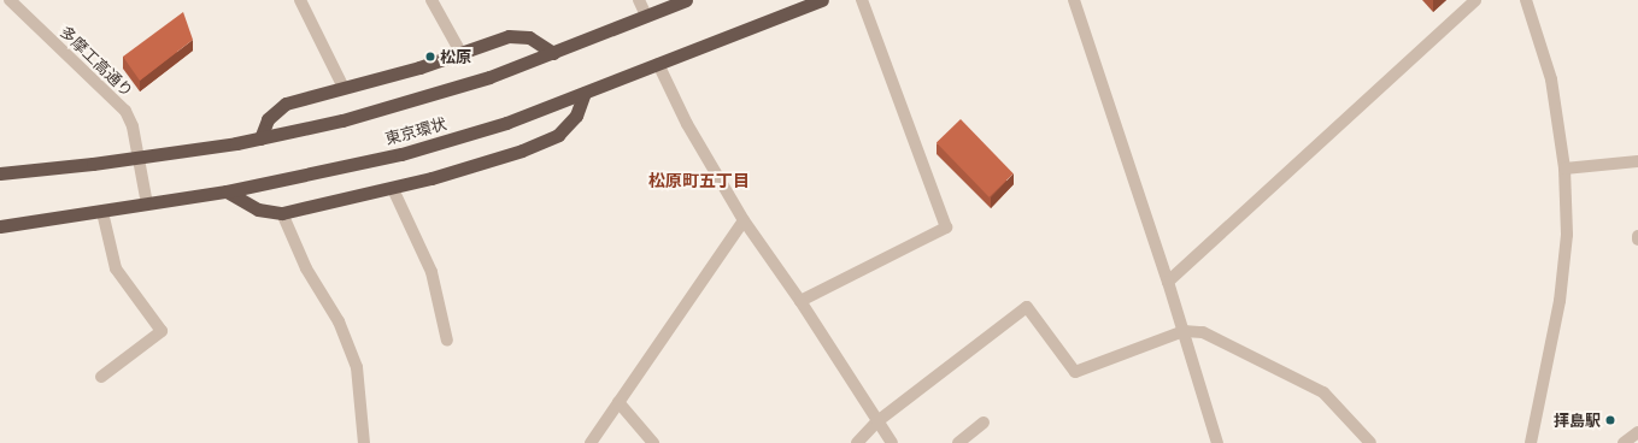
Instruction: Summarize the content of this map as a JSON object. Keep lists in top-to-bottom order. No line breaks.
{"streets":{"highway":["東京環状"],"street":["多摩工高通り"]},"crossings":[["多摩工高通り","東京環状"]],"districts":["松原町五丁目"],"places":["松原","拝島駅"]}
